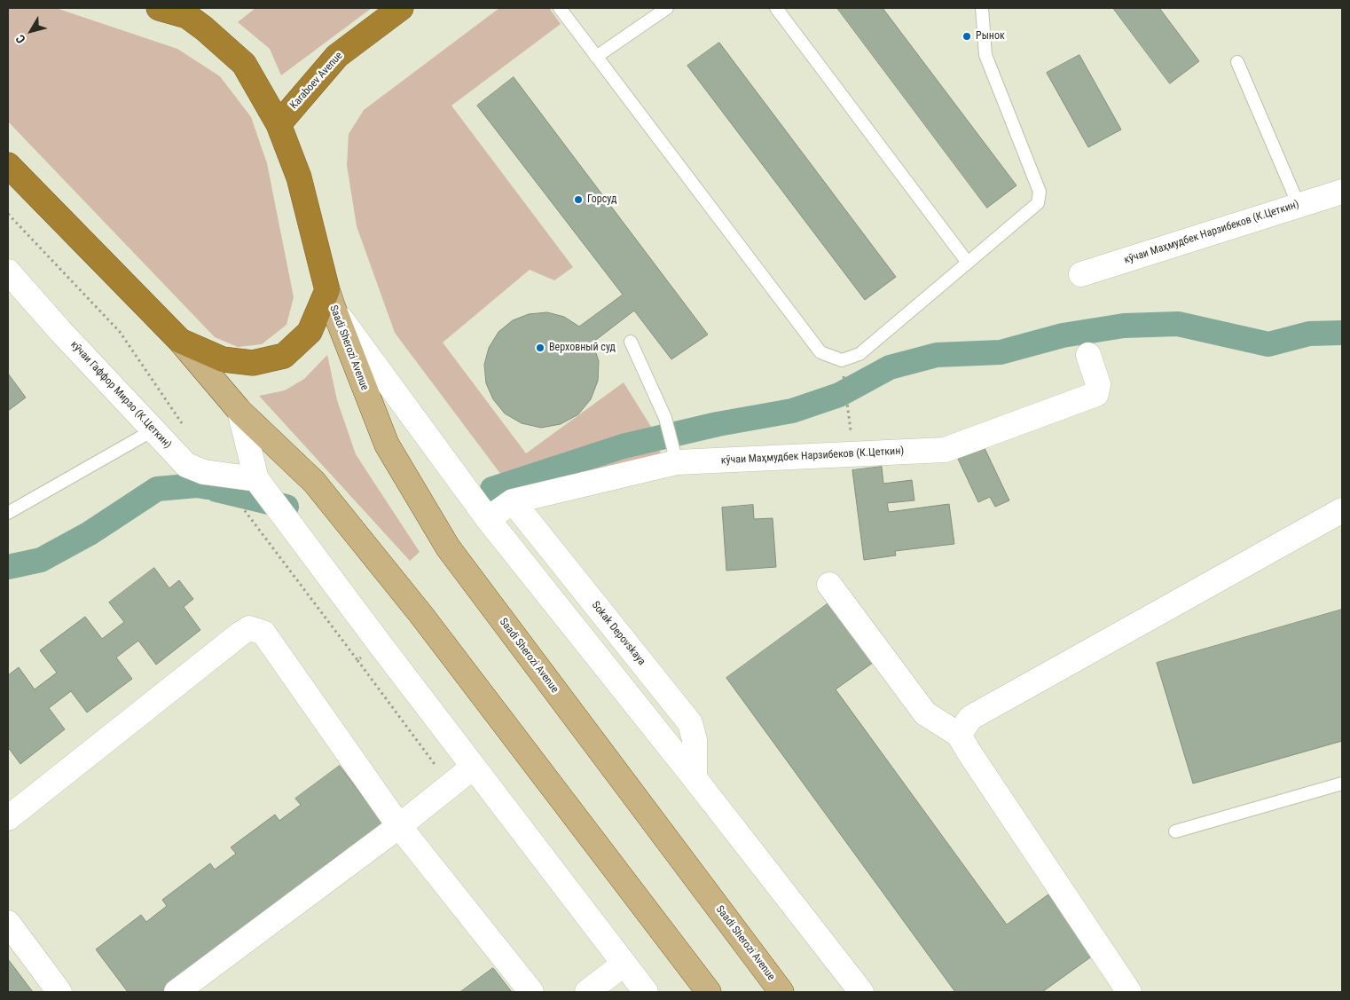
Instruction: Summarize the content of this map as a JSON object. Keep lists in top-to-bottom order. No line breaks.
{"streets":{"highway":["Karaboev Avenue","Saadi Sherozi Avenue"],"street":["кӯчаи Маҳмудбек Нарзибеков (К.Цеткин)","кӯчаи Гаффор Мирзо (К.Цеткин)","Sokak Depovskaya"]},"crossings":[["Karaboev Avenue","Saadi Sherozi Avenue"],["кӯчаи Маҳмудбек Нарзибеков (К.Цеткин)","Sokak Depovskaya"]],"places":["Рынок","Горсуд","Верховный суд"],"north":"bottom left"}
